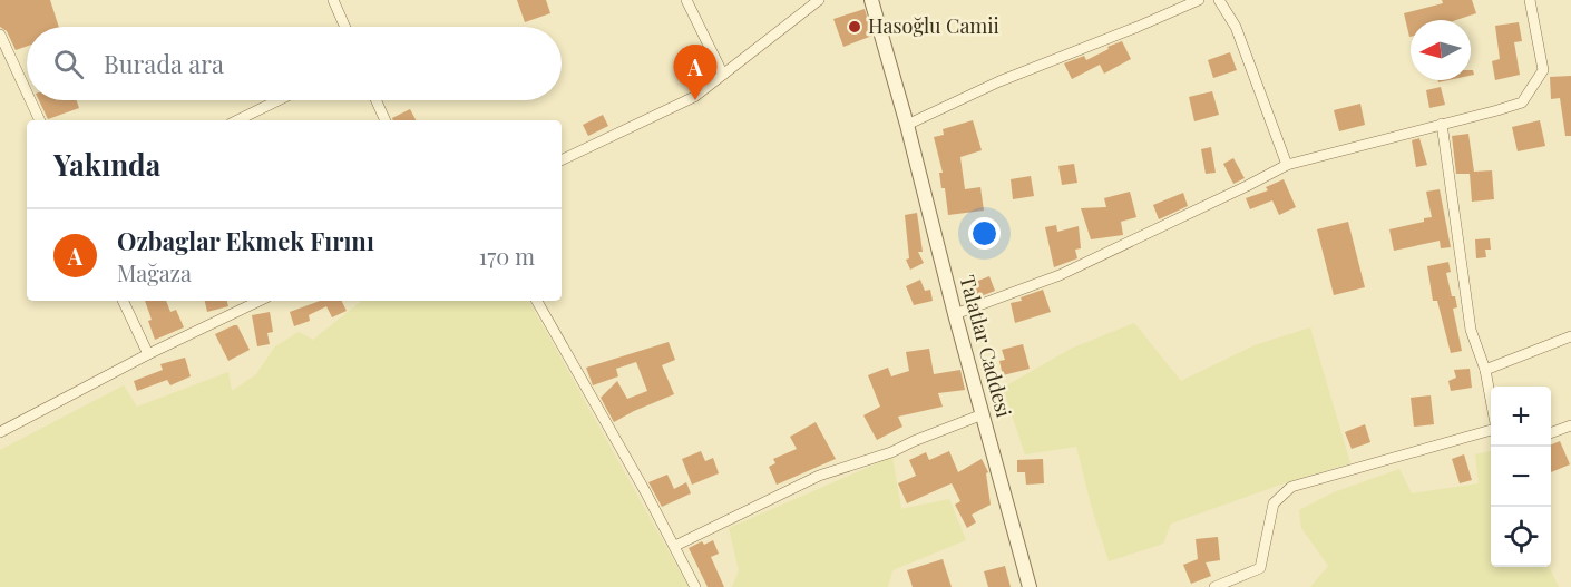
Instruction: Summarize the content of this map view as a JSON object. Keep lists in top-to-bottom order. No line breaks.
{"streets":{"street":["Talatlar Caddesi"]},"places":["Hasoğlu Camii"],"north":"left","page":{"search":"Burada ara","pins":"A","heading":"Yakında","list":[{"mark":"A","name":"Ozbaglar Ekmek Fırını","note":"Mağaza","value":"170 m"}],"map_buttons":["+","−"]}}
